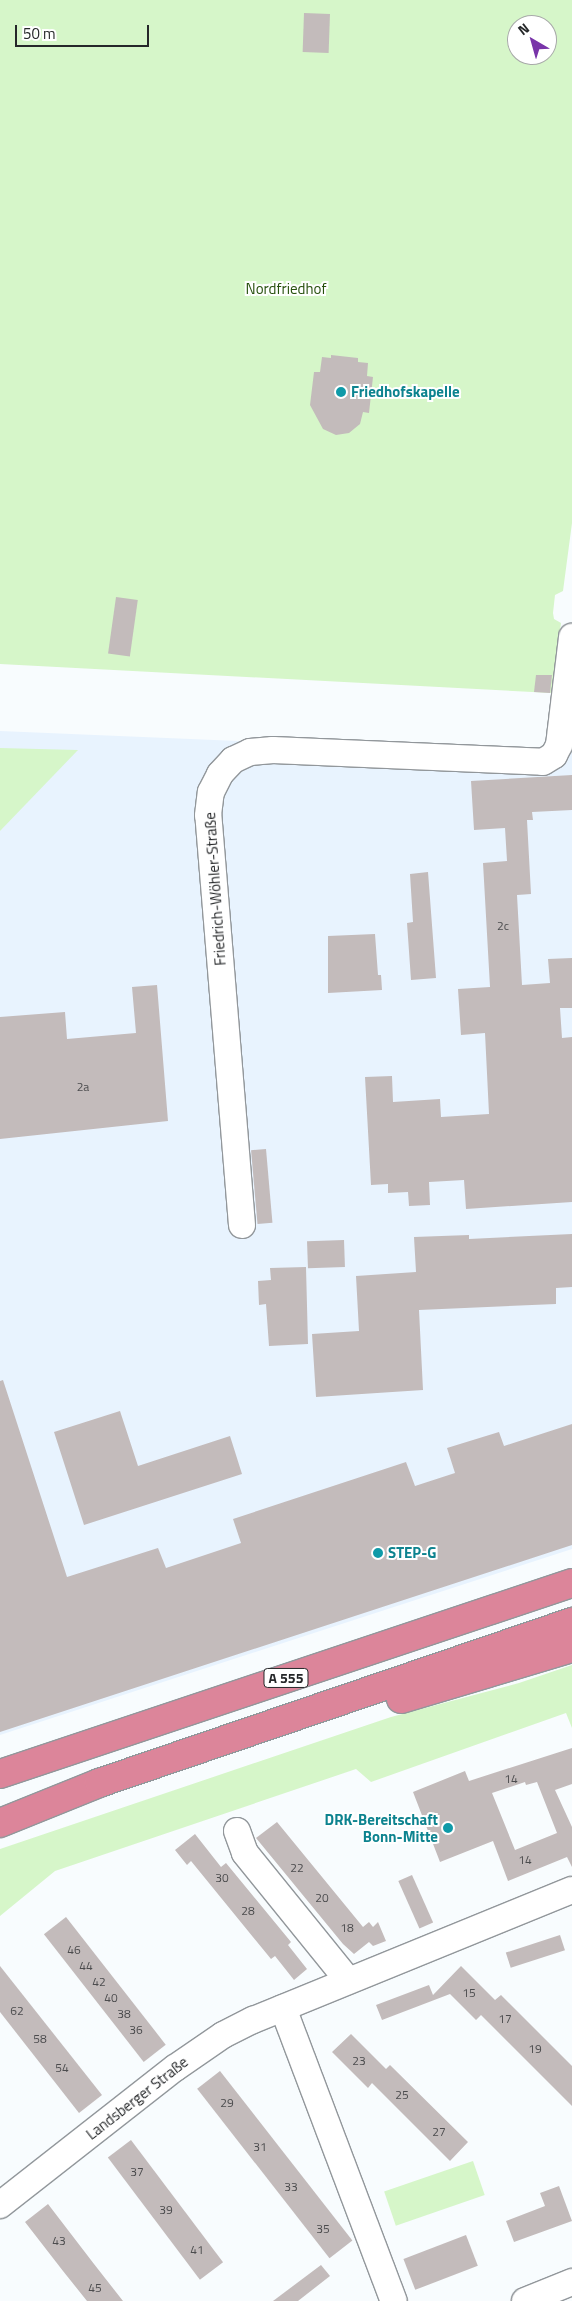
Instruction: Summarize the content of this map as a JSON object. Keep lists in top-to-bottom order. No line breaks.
{"streets":{"highway":["A 555"],"street":["Friedrich-Wöhler-Straße","Landsberger Straße"]},"parks":["Nordfriedhof"],"places":["Friedhofskapelle","STEP-G","DRK-Bereitschaft Bonn-Mitte"],"house_numbers":["2c","2a","14","14","22","30","20","28","18","46","44","42","15","40","62","38","17","36","58","19","23","54","25","29","27","31","37","33","39","35","43","41","45"],"scale_bar":"50 m","north":"top left"}
